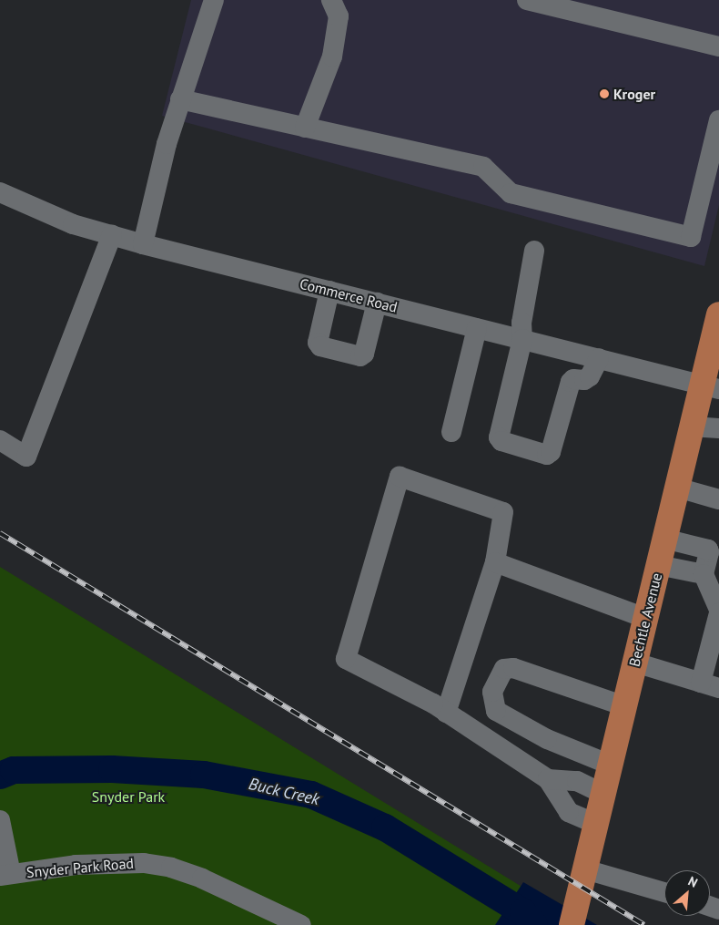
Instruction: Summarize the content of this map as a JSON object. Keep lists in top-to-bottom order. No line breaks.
{"streets":{"main road":["Bechtle Avenue"],"street":["Commerce Road","Snyder Park Road"]},"crossings":[["Commerce Road","Bechtle Avenue"]],"water":["Buck Creek"],"parks":["Snyder Park"],"places":["Kroger"],"north":"top right"}
